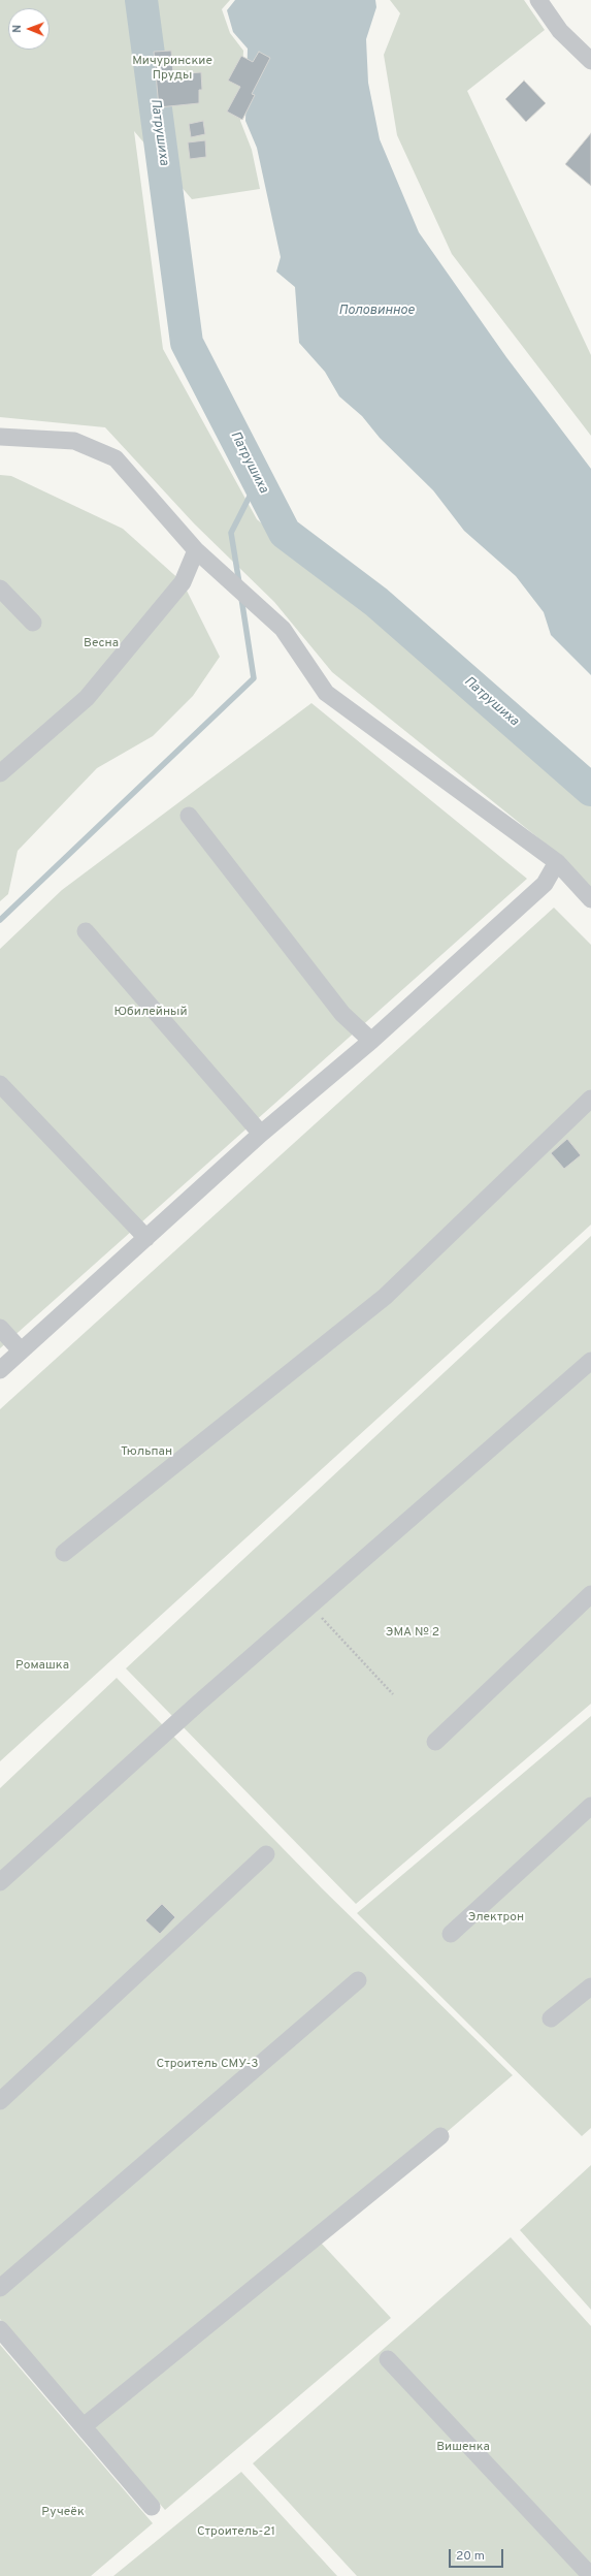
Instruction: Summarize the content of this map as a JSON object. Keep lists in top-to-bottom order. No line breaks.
{"water":["Патрушиха","Половинное"],"parks":["Мичуринские Пруды","Весна","Юбилейный","Тюльпан","ЭМА № 2","Ромашка","Электрон","Строитель СМУ-3","Вишенка","Ручеёк","Строитель-21"],"scale_bar":"20 m","north":"left"}
